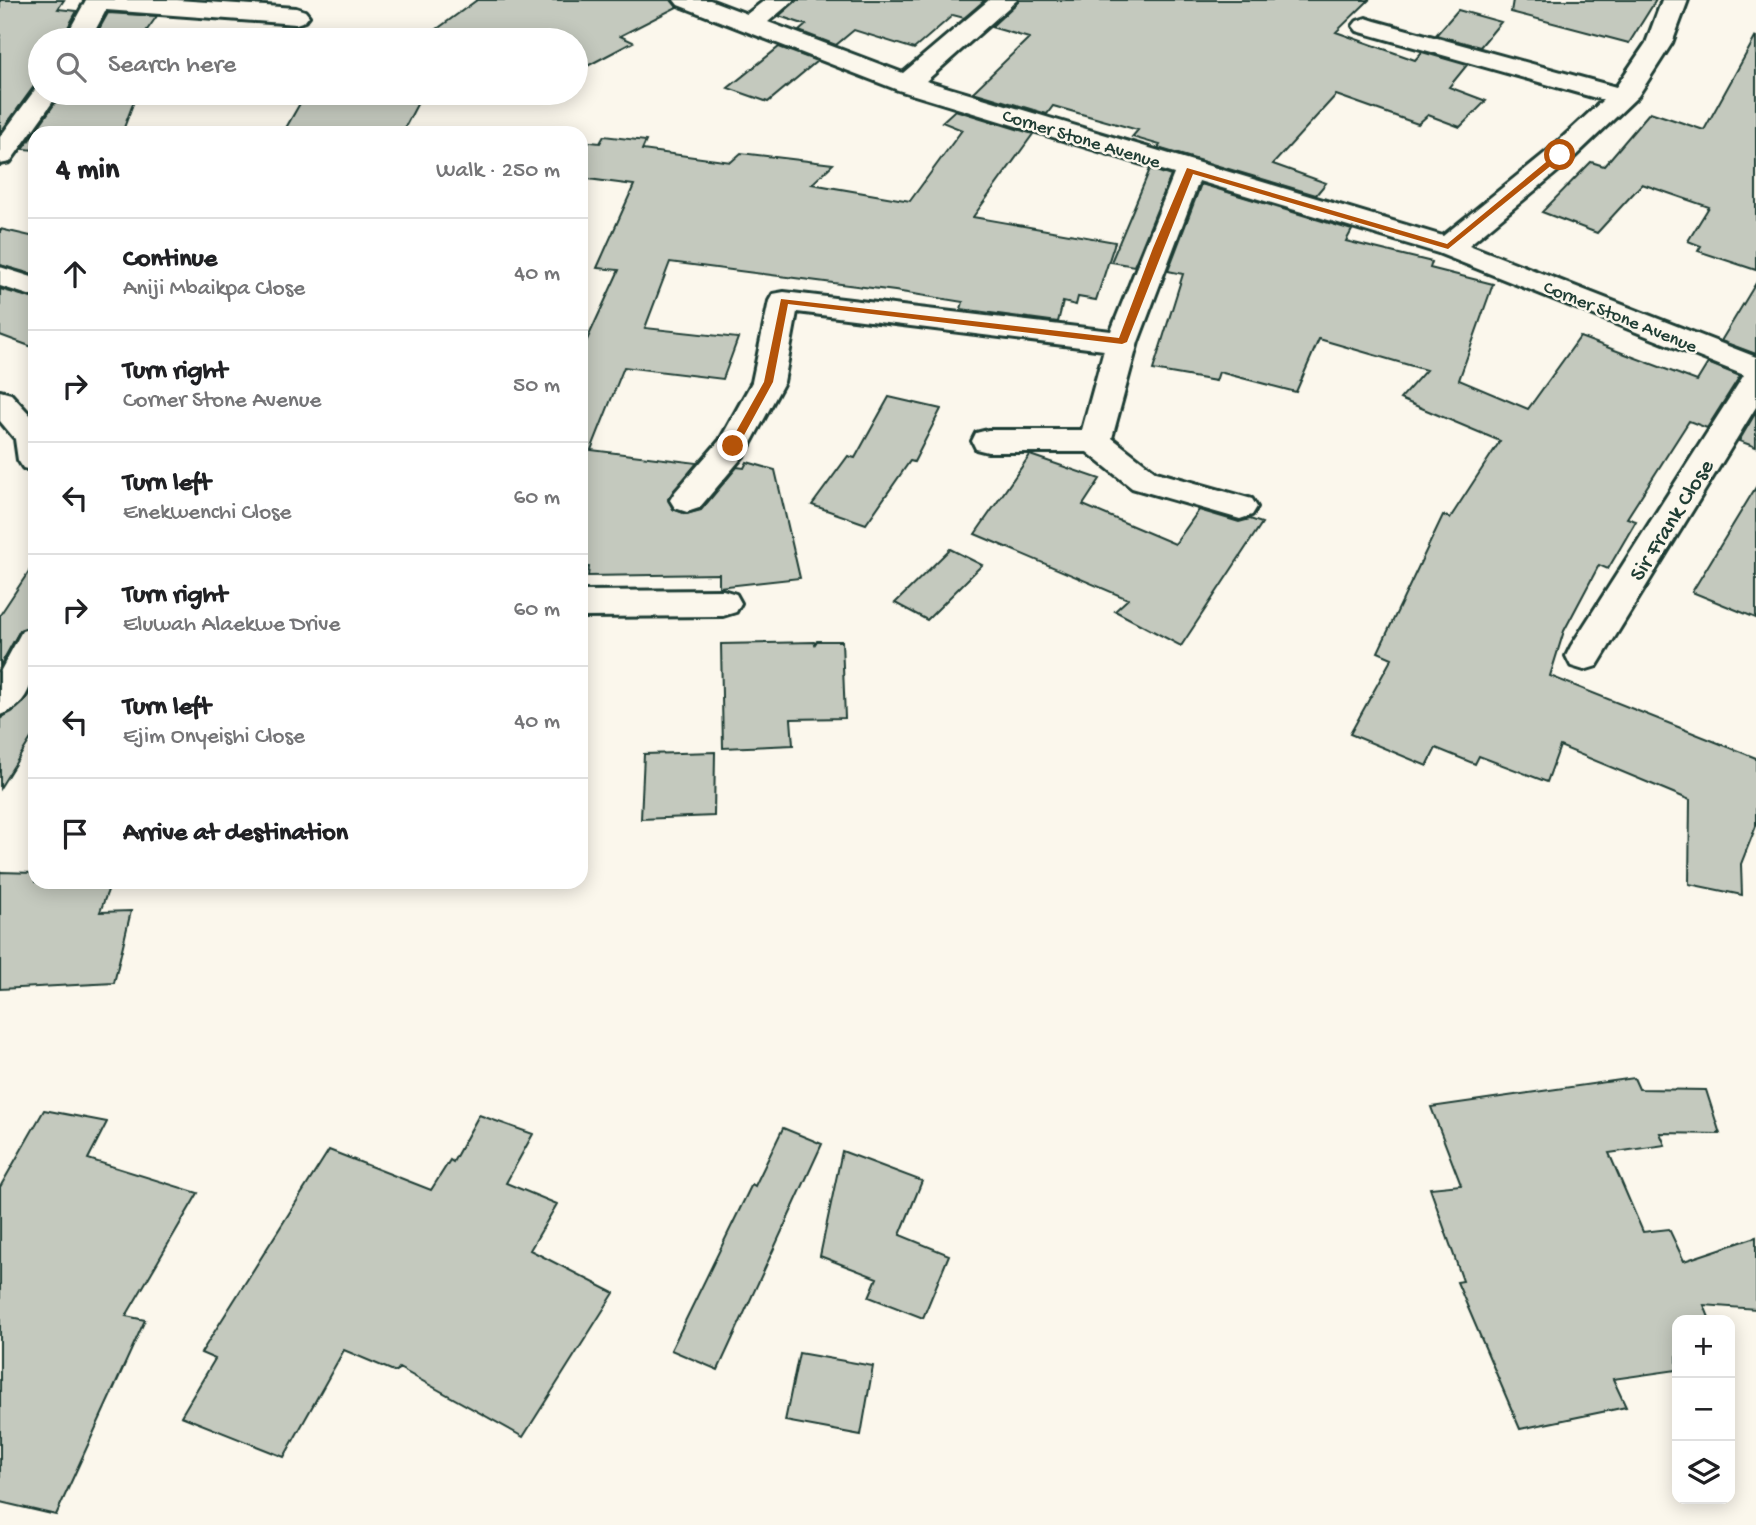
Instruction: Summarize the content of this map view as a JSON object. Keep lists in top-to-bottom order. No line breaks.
{"streets":{"street":["Corner Stone Avenue","Sir Frank Close"]},"page":{"search":"Search here","heading":["4 min","Walk · 250 m"],"list":[["Continue","Aniji Mbaikpa Close","40 m"],["Turn right","Corner Stone Avenue","50 m"],["Turn left","Enekwenchi Close","60 m"],["Turn right","Eluwah Alaekwe Drive","60 m"],["Turn left","Ejim Onyeishi Close","40 m"],"Arrive at destination"],"map_buttons":["+","−"]}}
